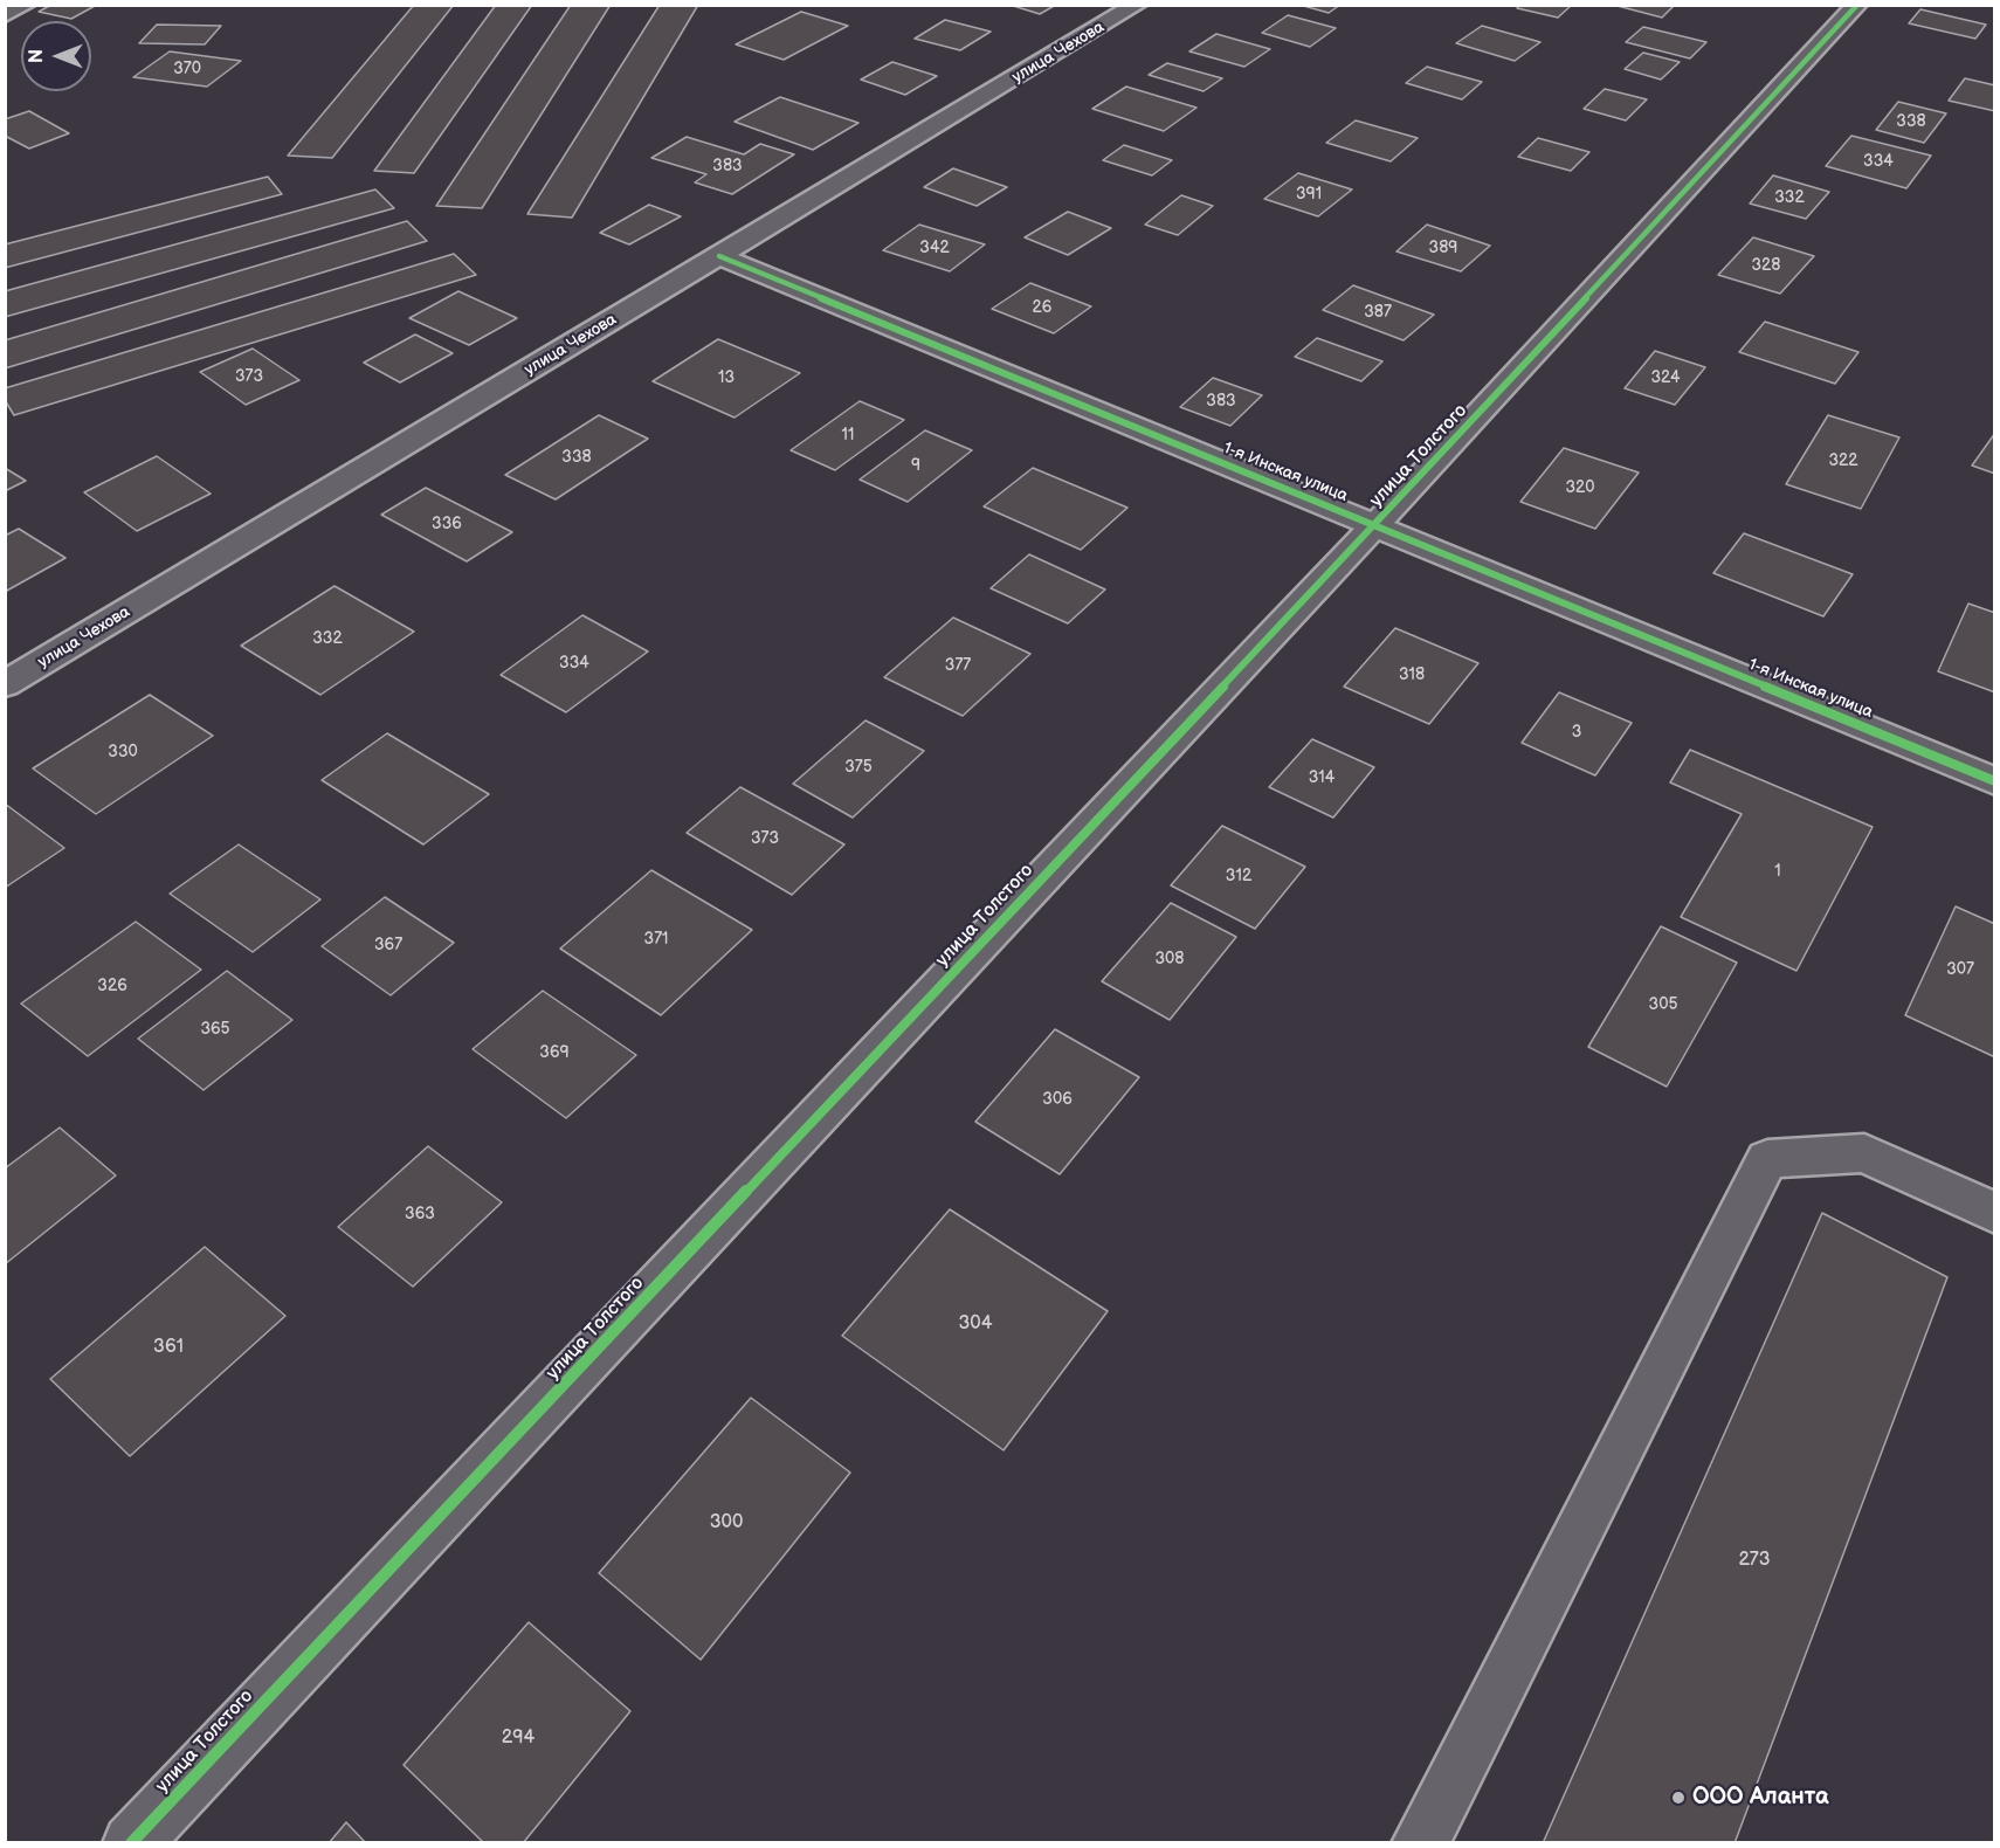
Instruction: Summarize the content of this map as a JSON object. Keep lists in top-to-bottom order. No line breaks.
{"streets":{"street":["улица Чехова","улица Толстого","1-я Инская улица"]},"crossings":[["улица Чехова","1-я Инская улица"],["улица Толстого","1-я Инская улица"]],"places":["ООО Аланта"],"house_numbers":["370","338","334","383","391","332","342","389","328","26","387","373","13","324","383","11","338","322","9","320","336","332","334","377","318","3","330","375","314","373","1","312","371","367","308","307","326","305","365","369","306","363","304","361","300","273","294"],"north":"left"}
